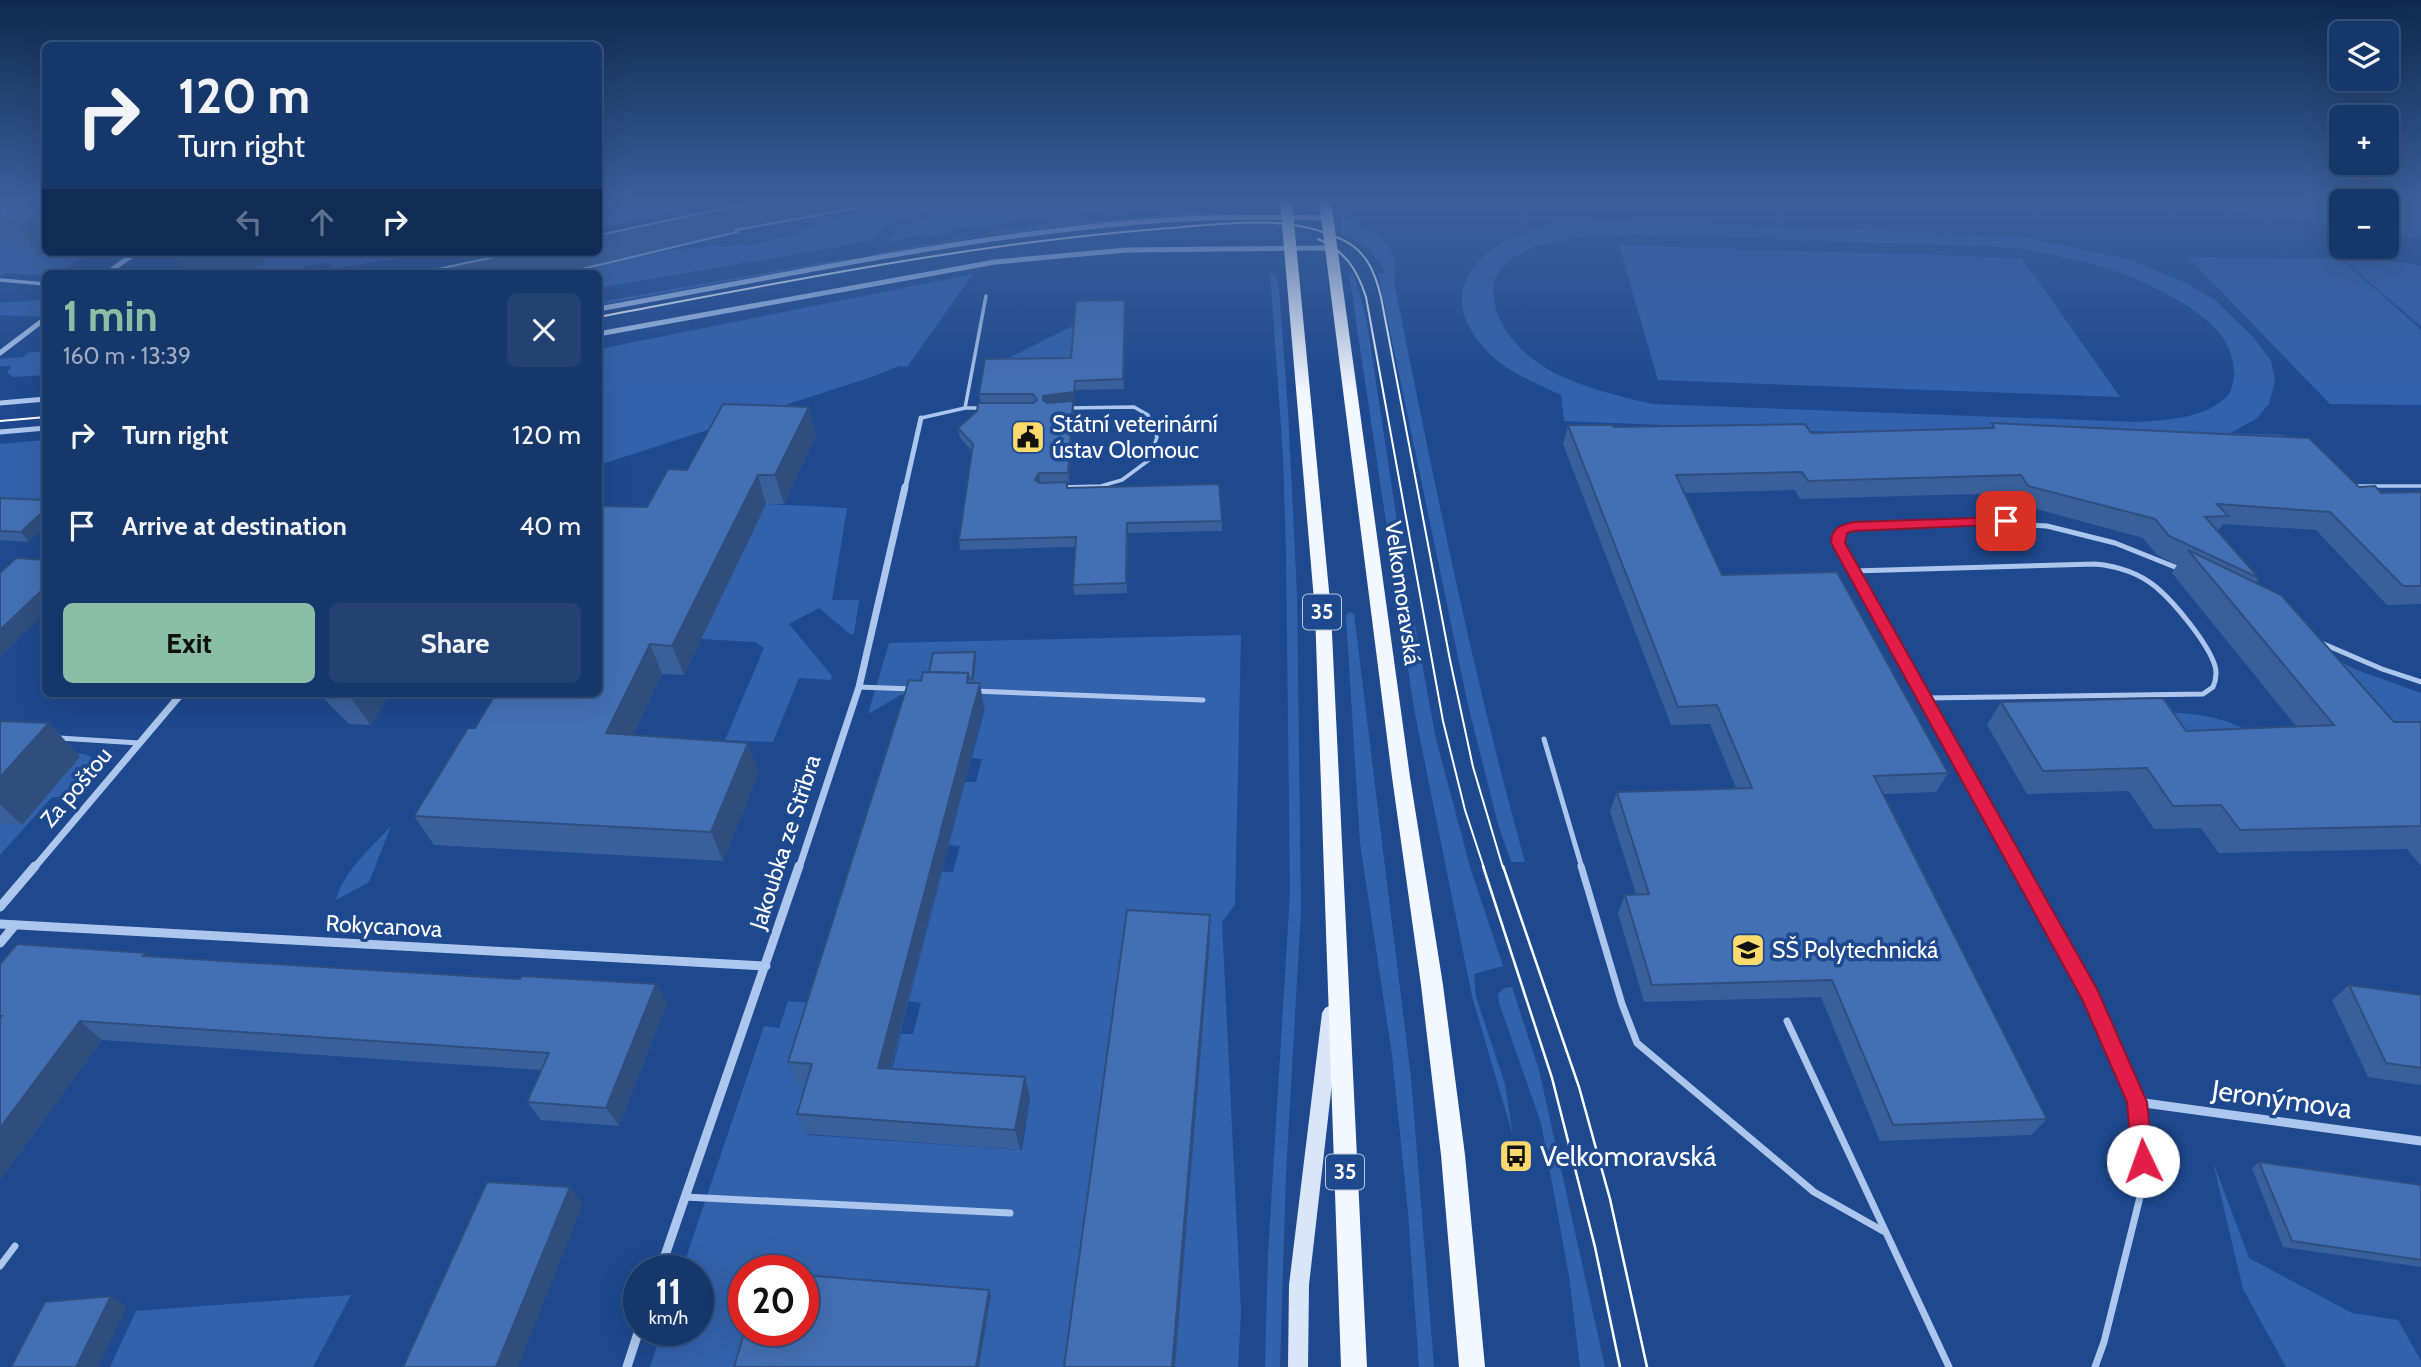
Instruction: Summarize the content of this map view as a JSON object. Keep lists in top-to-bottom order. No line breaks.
{"streets":{"main road":["Velkomoravská","35"],"street":["Za poštou","Jakoubka ze Stříbra","Rokycanova","Jeronýmova"]},"crossings":[["Jakoubka ze Stříbra","Rokycanova"]],"places":{"public building":["Státní veterinární ústav Olomouc"],"school or university":["SŠ Polytechnická"],"bus stop":["Velkomoravská"]},"page":{"map_buttons":["+","−"],"turn":["120 m","Turn right"],"heading":["1 min","160 m · 13:39"],"list":[{"name":"Turn right","value":"120 m"},{"name":"Arrive at destination","value":"40 m"}],"buttons":["Exit","Share"],"speed":"11 km/h","limit":"20"}}
